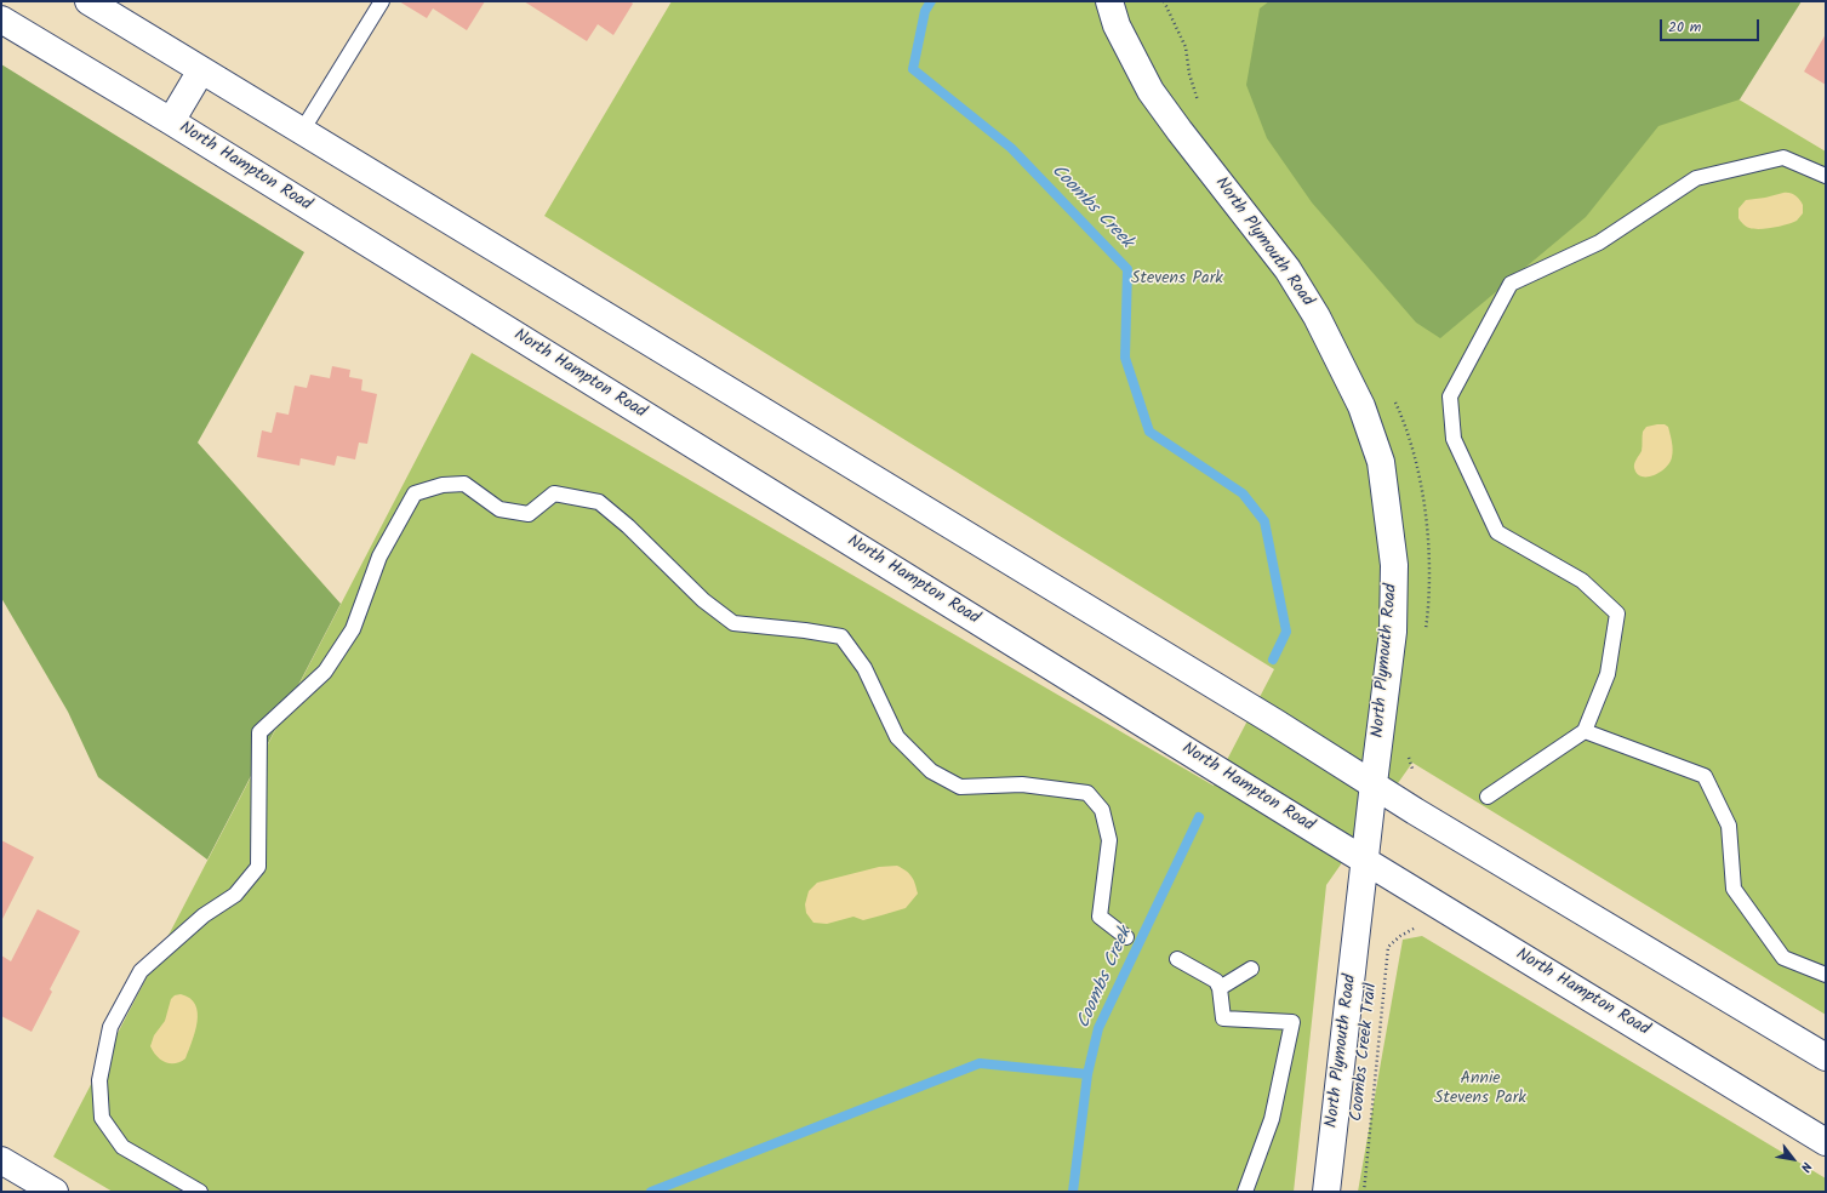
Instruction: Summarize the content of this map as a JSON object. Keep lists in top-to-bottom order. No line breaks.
{"streets":{"main road":["North Hampton Road","North Plymouth Road"],"path":["Coombs Creek Trail"]},"crossings":[["North Hampton Road","North Plymouth Road"]],"water":["Coombs Creek"],"parks":["Stevens Park","Annie Stevens Park"],"scale_bar":"20 m","north":"bottom right"}
